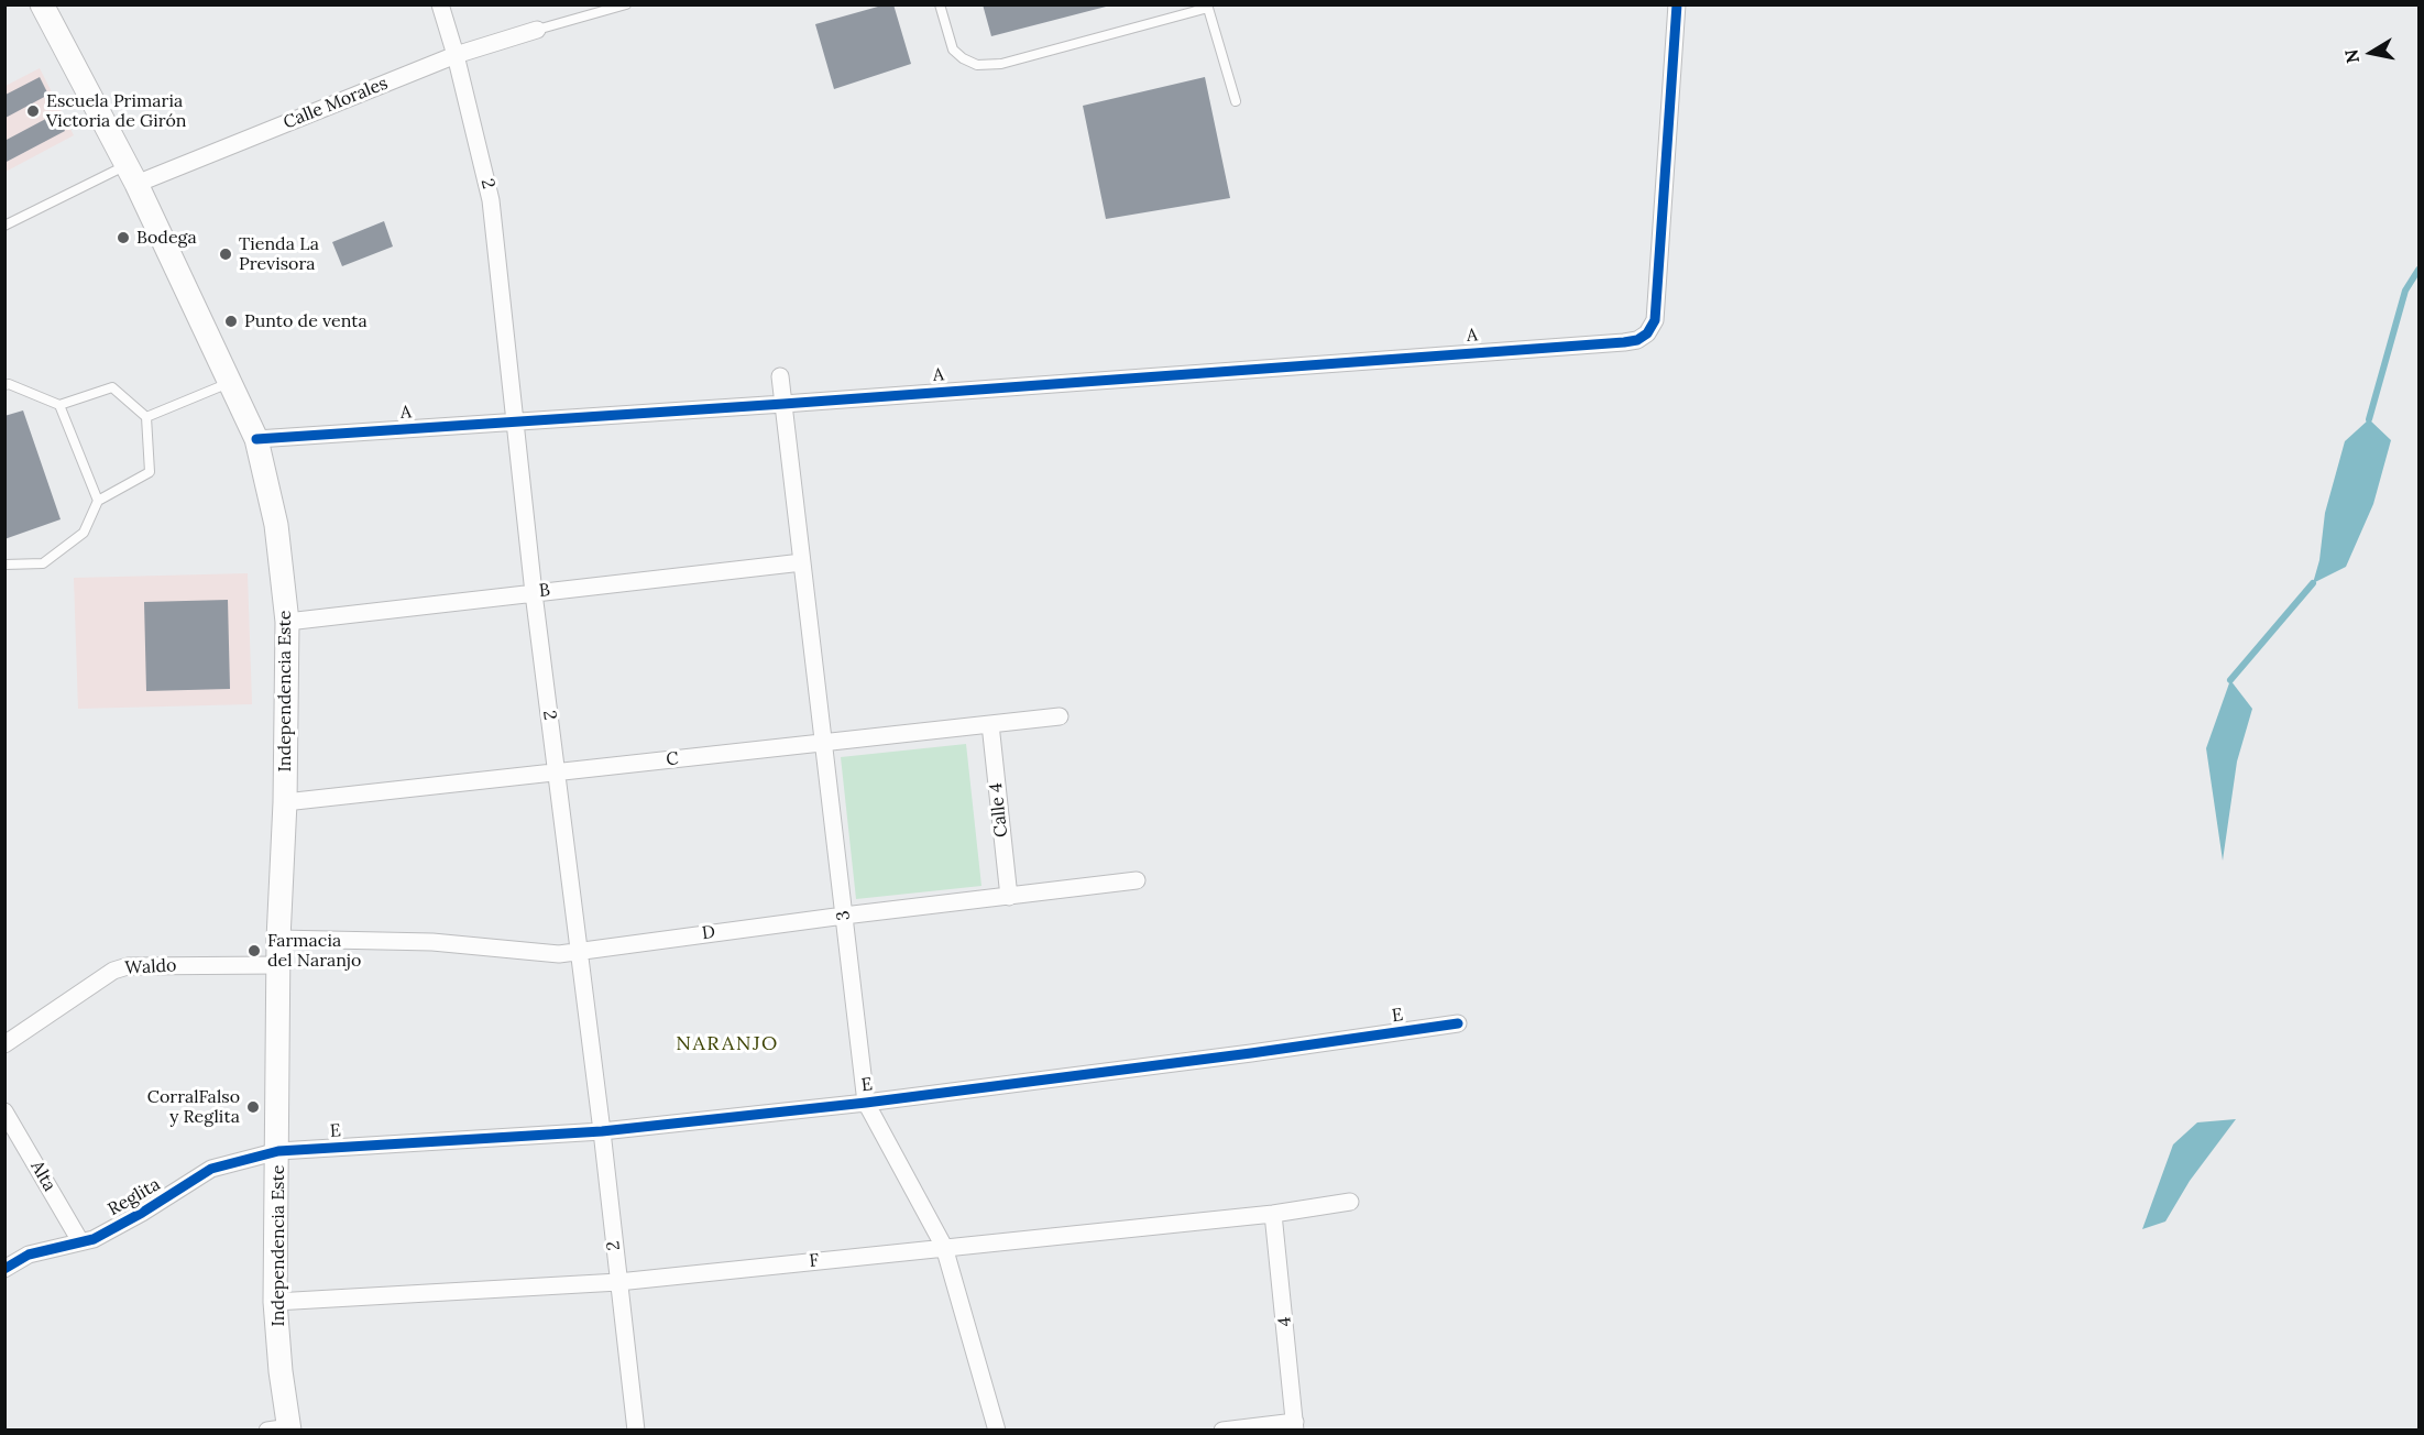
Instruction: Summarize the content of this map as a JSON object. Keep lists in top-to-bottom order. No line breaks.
{"streets":{"main road":["Independencia Este"],"street":["Calle Morales","2","A","B","C","Calle 4","3","D","Waldo","E","Alta","Reglita","F","4"]},"crossings":[["Calle Morales","2"],["Calle Morales","Independencia Este"],["2","A"],["2","B"],["2","C"],["2","D"],["2","E"],["2","F"],["A","Independencia Este"],["A","3"],["B","Independencia Este"],["B","3"],["Independencia Este","C"],["Independencia Este","D"],["Independencia Este","Waldo"],["Independencia Este","E"],["Independencia Este","Reglita"],["Independencia Este","F"],["C","Calle 4"],["C","3"],["Calle 4","D"],["3","D"],["3","E"],["3","F"],["E","Reglita"],["Alta","Reglita"],["F","4"]],"districts":["NARANJO"],"places":["Escuela Primaria Victoria de Girón","Bodega","Tienda La Previsora","Punto de venta","Farmacia del Naranjo","CorralFalso y Reglita"],"north":"left"}
